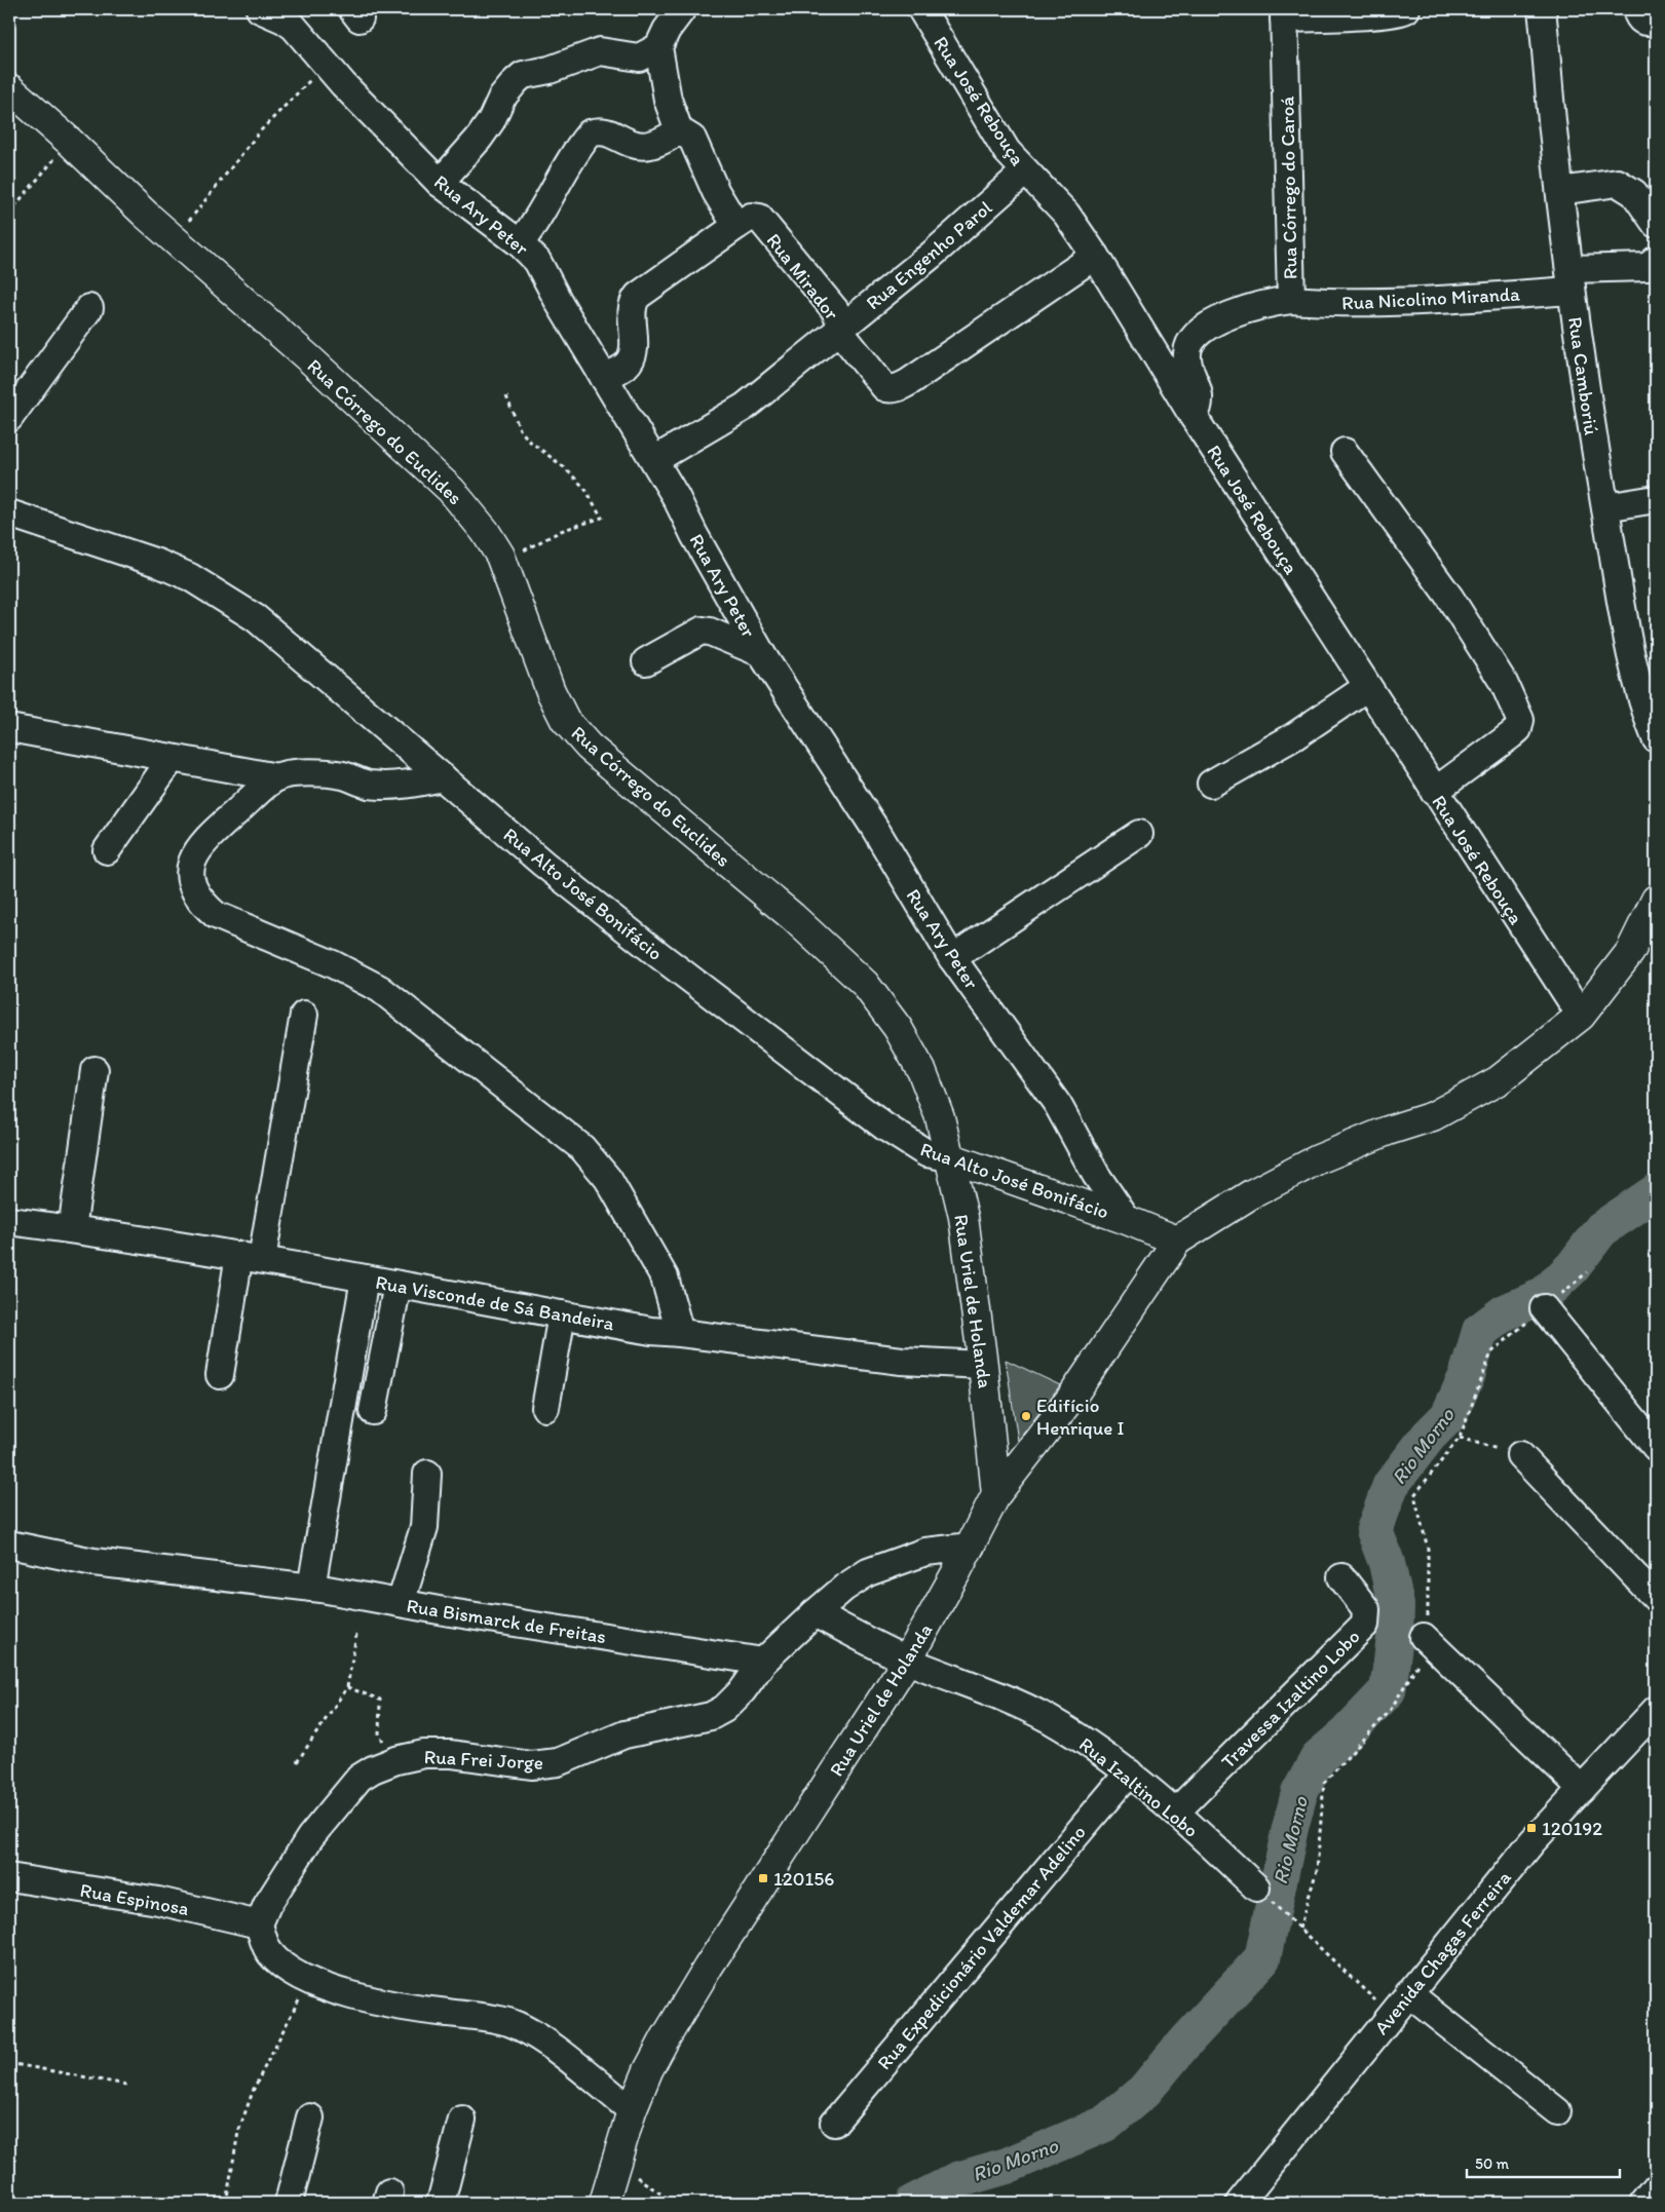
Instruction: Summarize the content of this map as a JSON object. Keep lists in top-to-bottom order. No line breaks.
{"streets":{"main road":["Rua Córrego do Euclides","Rua Alto José Bonifácio","Rua Uriel de Holanda"],"street":["Rua José Rebouça","Rua Córrego do Caroá","Rua Ary Peter","Rua Engenho Parol","Rua Mirador","Rua Nicolino Miranda","Rua Camboriú","Rua Visconde de Sá Bandeira","Rua Bismarck de Freitas","Travessa Izaltino Lobo","Rua Frei Jorge","Rua Izaltino Lobo","Rua Espinosa","Rua Expedicionário Valdemar Adelino","Avenida Chagas Ferreira"]},"crossings":[["Rua José Rebouça","Rua Córrego do Caroá"],["Rua José Rebouça","Rua Engenho Parol"],["Rua José Rebouça","Rua Mirador"],["Rua Córrego do Caroá","Rua Nicolino Miranda"],["Rua Ary Peter","Rua Engenho Parol"],["Rua Ary Peter","Rua Mirador"],["Rua Ary Peter","Rua Alto José Bonifácio"],["Rua Engenho Parol","Rua Mirador"],["Rua Nicolino Miranda","Rua Camboriú"],["Rua Córrego do Euclides","Rua Alto José Bonifácio"],["Rua Córrego do Euclides","Rua Uriel de Holanda"],["Rua Alto José Bonifácio","Rua Uriel de Holanda"],["Rua Uriel de Holanda","Rua Visconde de Sá Bandeira"],["Rua Uriel de Holanda","Rua Izaltino Lobo"],["Rua Bismarck de Freitas","Rua Frei Jorge"],["Travessa Izaltino Lobo","Rua Izaltino Lobo"],["Rua Frei Jorge","Rua Espinosa"],["Rua Izaltino Lobo","Rua Expedicionário Valdemar Adelino"]],"water":["Rio Morno"],"places":{"other":["Edifício Henrique I"],"transit":["120192","120156"]},"scale_bar":"50 m"}
